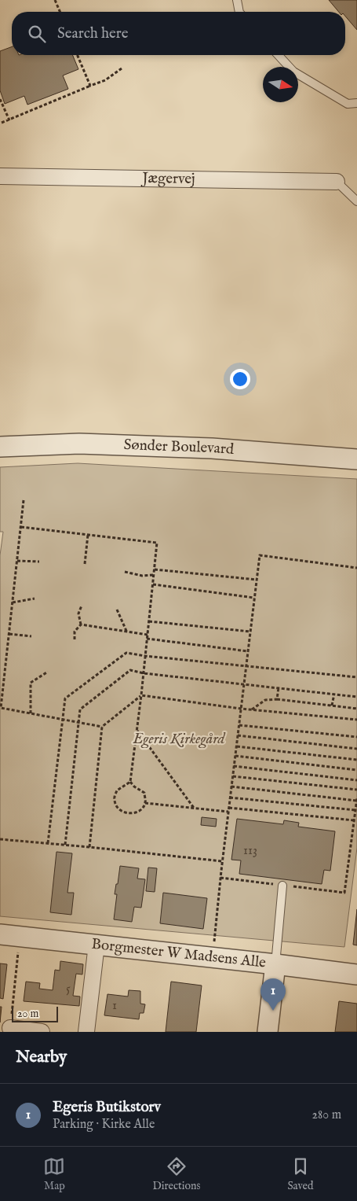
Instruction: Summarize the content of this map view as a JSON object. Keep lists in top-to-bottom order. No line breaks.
{"streets":{"street":["Jægervej","Sønder Boulevard","Borgmester W Madsens Alle"]},"parks":["Egeris Kirkegård"],"house_numbers":["113","5","1"],"scale_bar":"20 m","north":"right","page":{"search":"Search here","pins":"1","scale":"20 m","heading":"Nearby","list":[{"mark":"1","name":"Egeris Butikstorv","note":"Parking · Kirke Alle","value":"280 m"}],"nav":["Map","Directions","Saved"]}}
